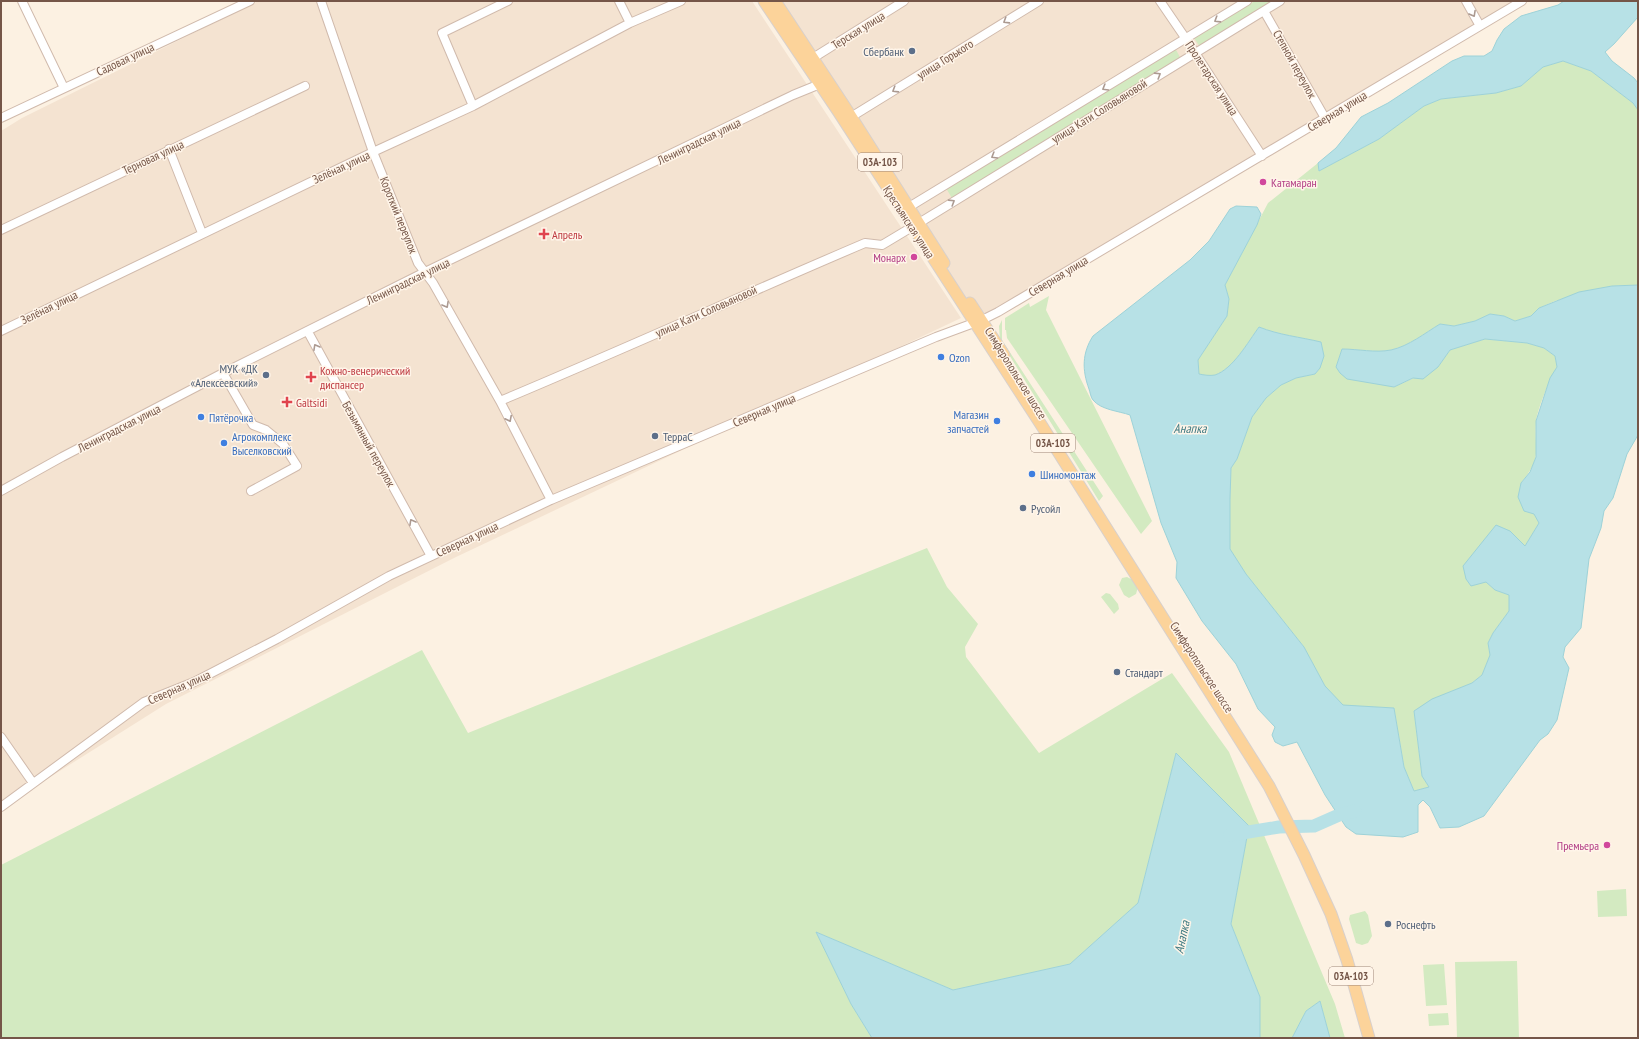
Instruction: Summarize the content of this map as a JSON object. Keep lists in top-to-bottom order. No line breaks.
{"streets":{"main road":["03А-103","Крестьянская улица","Симферопольское шоссе"],"street":["Терская улица","Садовая улица","улица Горького","Степной переулок","Пролетарская улица","улица Кати Соловьяновой","Северная улица","Ленинградская улица","Терновая улица","Зелёная улица","Короткий переулок","Безымянный переулок"]},"crossings":[["Терская улица","Крестьянская улица"],["улица Горького","Крестьянская улица"],["Степной переулок","улица Кати Соловьяновой"],["Степной переулок","Северная улица"],["Пролетарская улица","улица Кати Соловьяновой"],["Пролетарская улица","Северная улица"],["улица Кати Соловьяновой","Короткий переулок"],["улица Кати Соловьяновой","Крестьянская улица"],["Северная улица","Короткий переулок"],["Северная улица","Крестьянская улица"],["Северная улица","Симферопольское шоссе"],["Северная улица","Безымянный переулок"],["Ленинградская улица","Короткий переулок"],["Ленинградская улица","Крестьянская улица"],["Ленинградская улица","Безымянный переулок"],["Зелёная улица","Короткий переулок"],["Крестьянская улица","Симферопольское шоссе"]],"one_way":["улица Горького","Короткий переулок","Безымянный переулок"],"water":["Анапка"],"places":{"other":["Сбербанк","Катамаран","Монарх","Ozon","МУК «ДК «Алексеевский»","Пятёрочка","Магазин запчастей","ТерраС","Агрокомплекс Выселковский","Шиномонтаж","Русойл","Стандарт","Премьера","Роснефть"],"health":["Апрель","Кожно-венерический диспансер","Galtsidi"]}}
